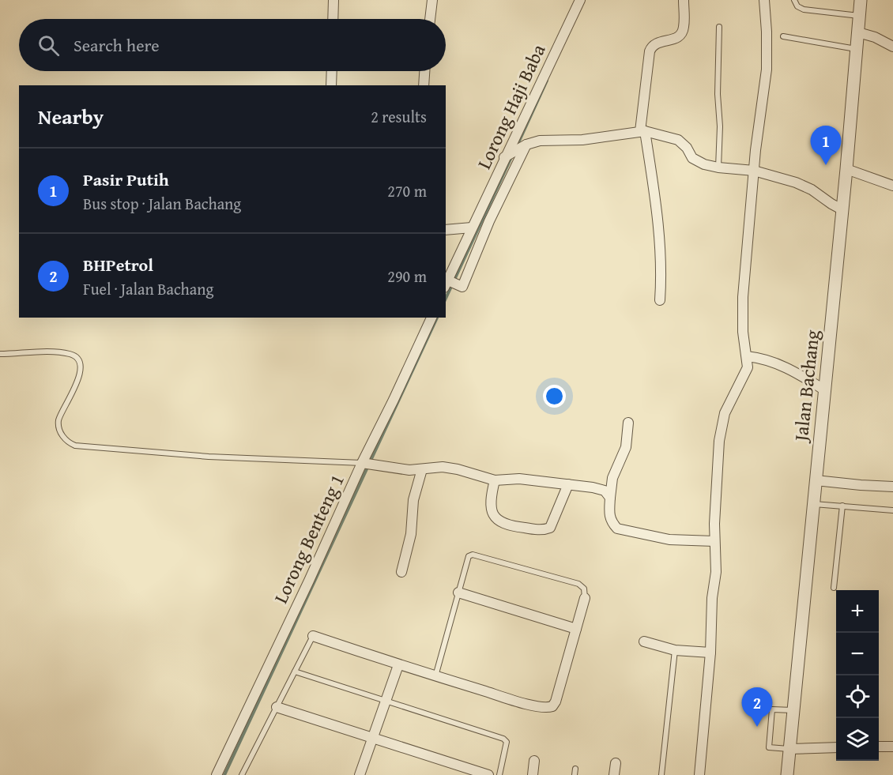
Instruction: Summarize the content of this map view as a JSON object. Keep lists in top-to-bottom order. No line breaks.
{"streets":{"street":["Lorong Haji Baba","Jalan Bachang","Lorong Benteng 1"]},"page":{"search":"Search here","heading":["Nearby","2 results"],"pins":["1","2"],"list":[{"mark":"1","name":"Pasir Putih","note":"Bus stop · Jalan Bachang","value":"270 m"},{"mark":"2","name":"BHPetrol","note":"Fuel · Jalan Bachang","value":"290 m"}],"map_buttons":["+","−"]}}
